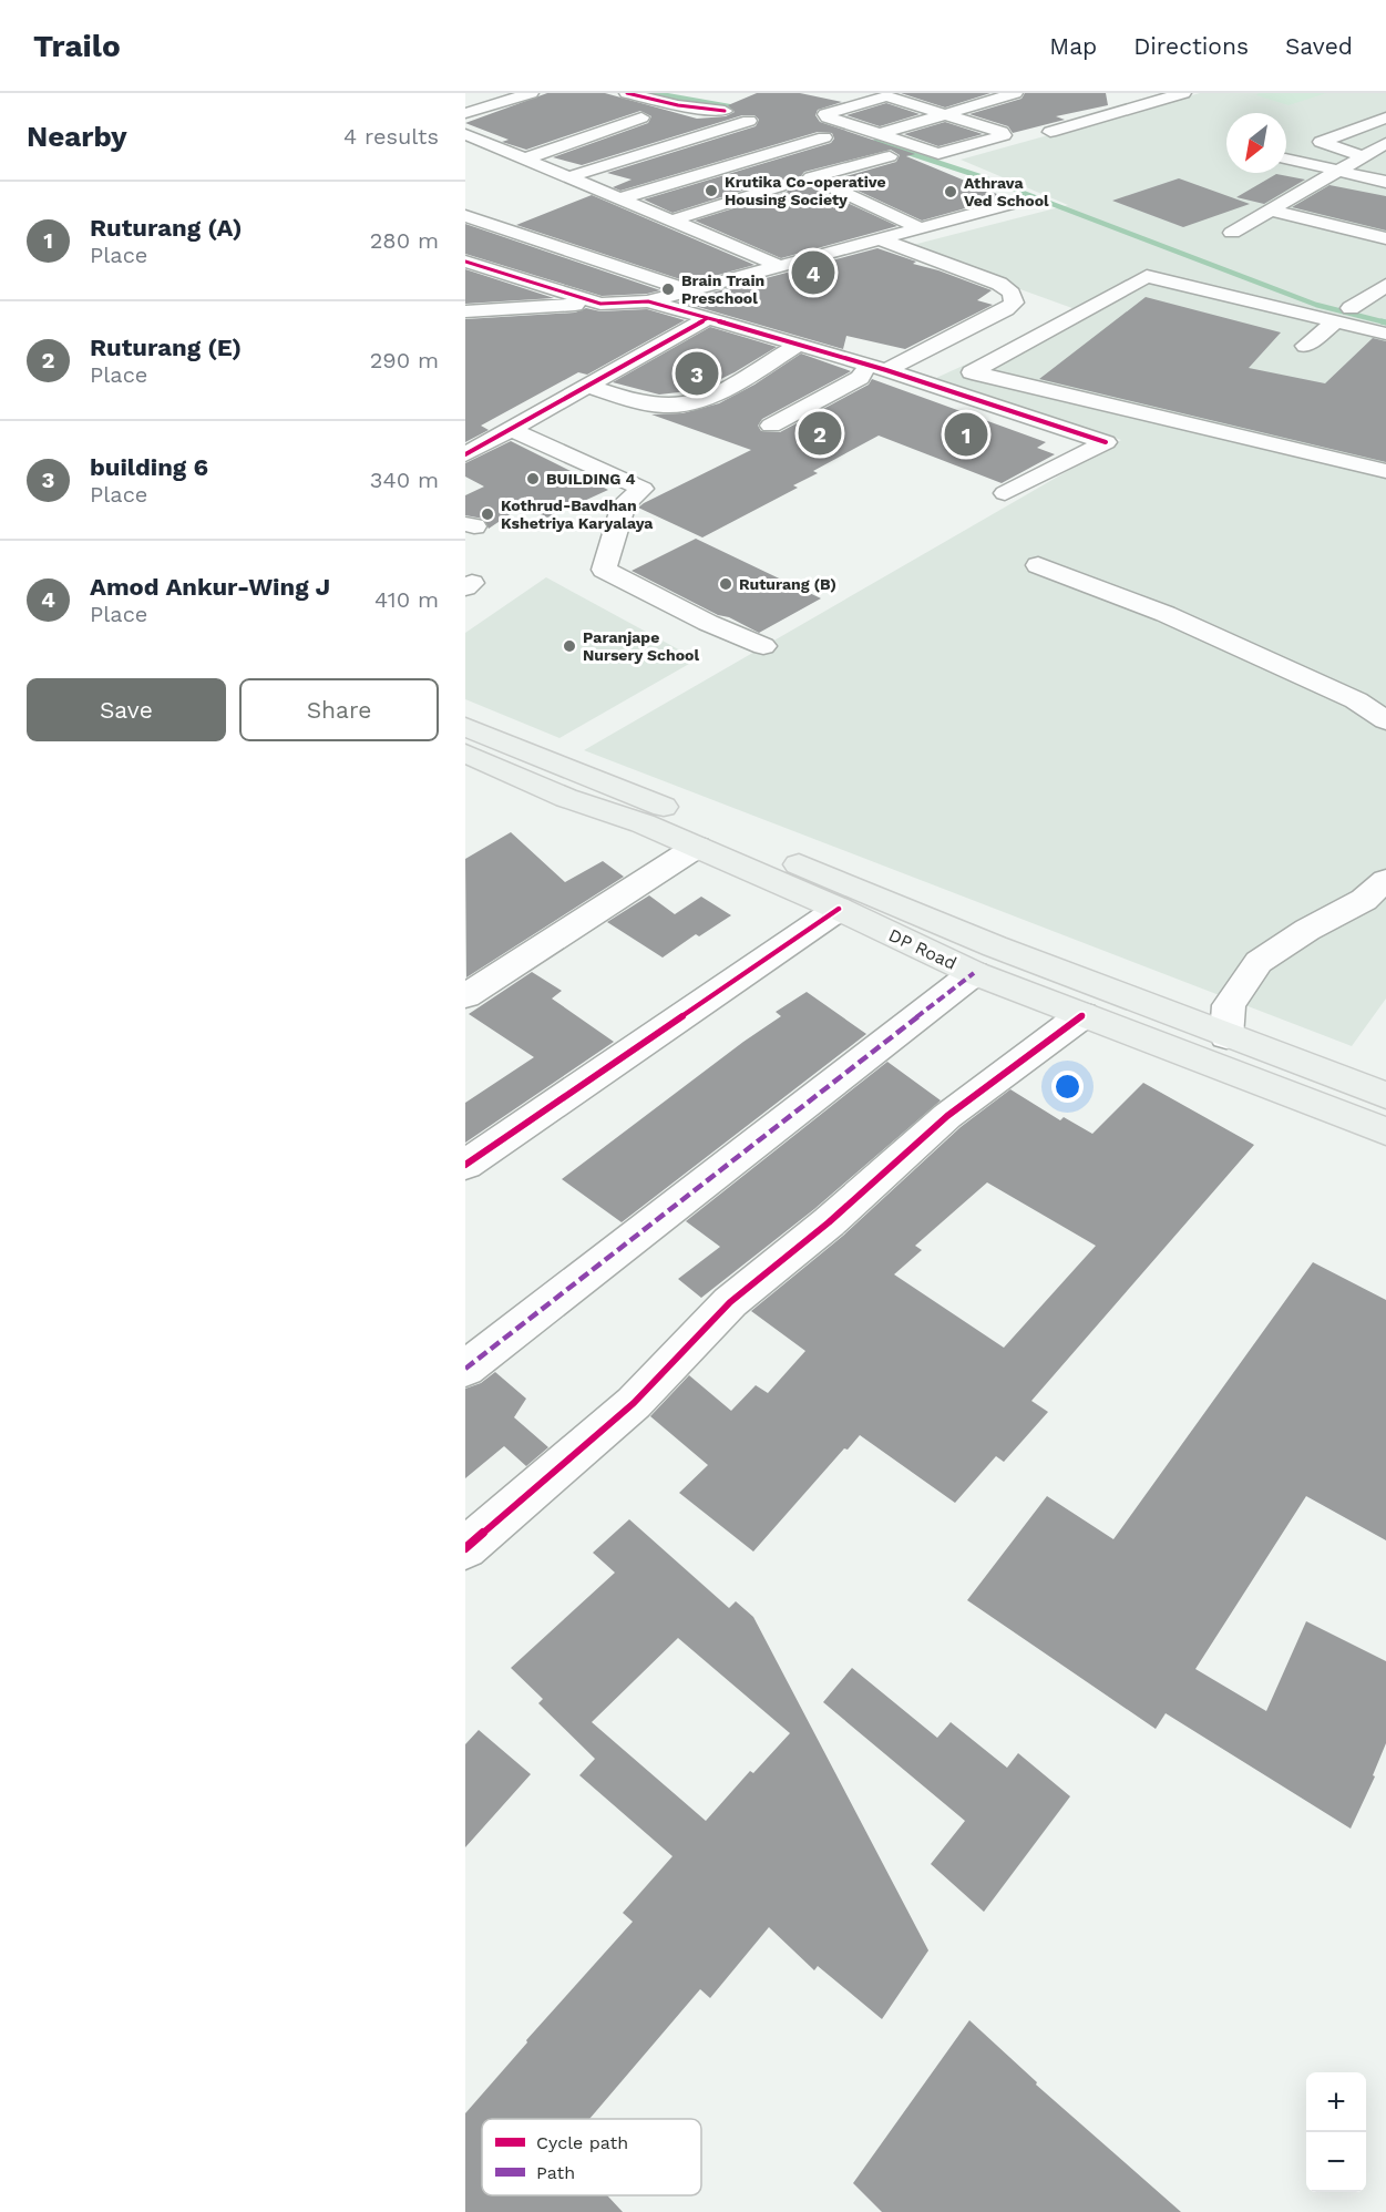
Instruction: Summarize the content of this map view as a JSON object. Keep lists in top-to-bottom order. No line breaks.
{"streets":{"main road":["DP Road"]},"places":["Krutika Co-operative Housing Society","Athrava Ved School","Brain Train Preschool","BUILDING 4","Kothrud-Bavdhan Kshetriya Karyalaya","Ruturang (B)","Paranjape Nursery School"],"legend":["Cycle path","Path"],"north":"bottom left","page":{"header":"Trailo","nav":["Map","Directions","Saved"],"heading":["Nearby","4 results"],"list":[{"mark":"1","name":"Ruturang (A)","note":"Place","value":"280 m"},{"mark":"2","name":"Ruturang (E)","note":"Place","value":"290 m"},{"mark":"3","name":"building 6","note":"Place","value":"340 m"},{"mark":"4","name":"Amod Ankur-Wing J","note":"Place","value":"410 m"}],"pins":["4","3","2","1"],"buttons":["Save","Share"],"map_buttons":["+","−"]}}
